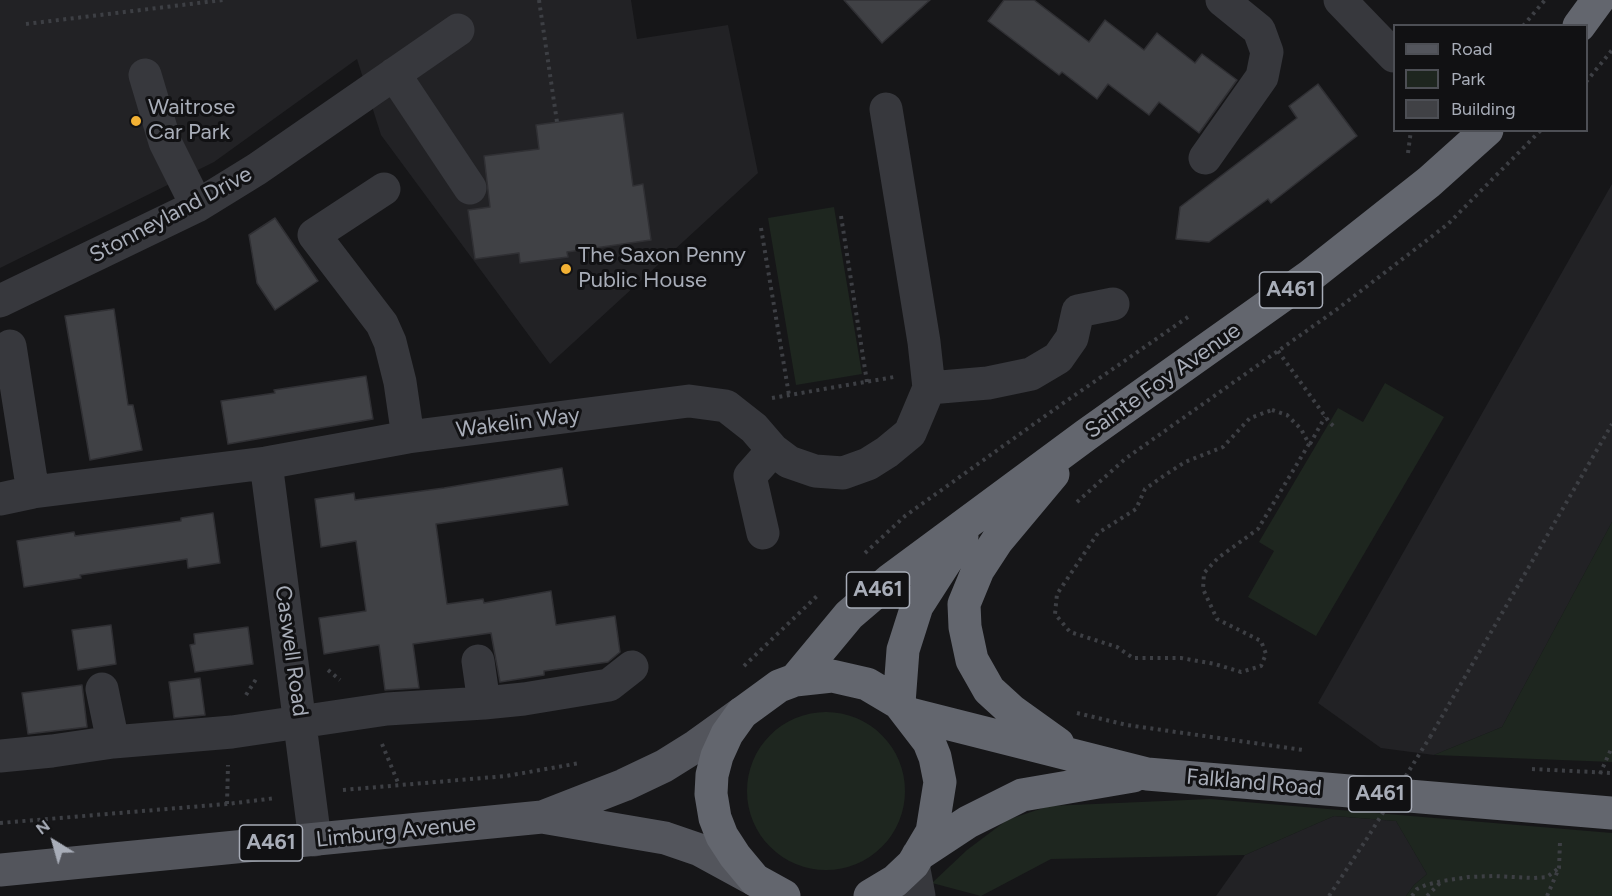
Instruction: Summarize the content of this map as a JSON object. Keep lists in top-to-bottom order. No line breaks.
{"streets":{"highway":["A461","Sainte Foy Avenue","Falkland Road"],"main road":["Limburg Avenue"],"street":["Stonneyland Drive","Wakelin Way","Caswell Road"]},"crossings":[["A461","Sainte Foy Avenue"],["A461","Falkland Road"],["A461","Limburg Avenue"],["Sainte Foy Avenue","Falkland Road"],["Wakelin Way","Caswell Road"],["Caswell Road","Limburg Avenue"]],"places":["Waitrose Car Park","The Saxon Penny Public House"],"legend":["Road","Park","Building"],"north":"top left"}
